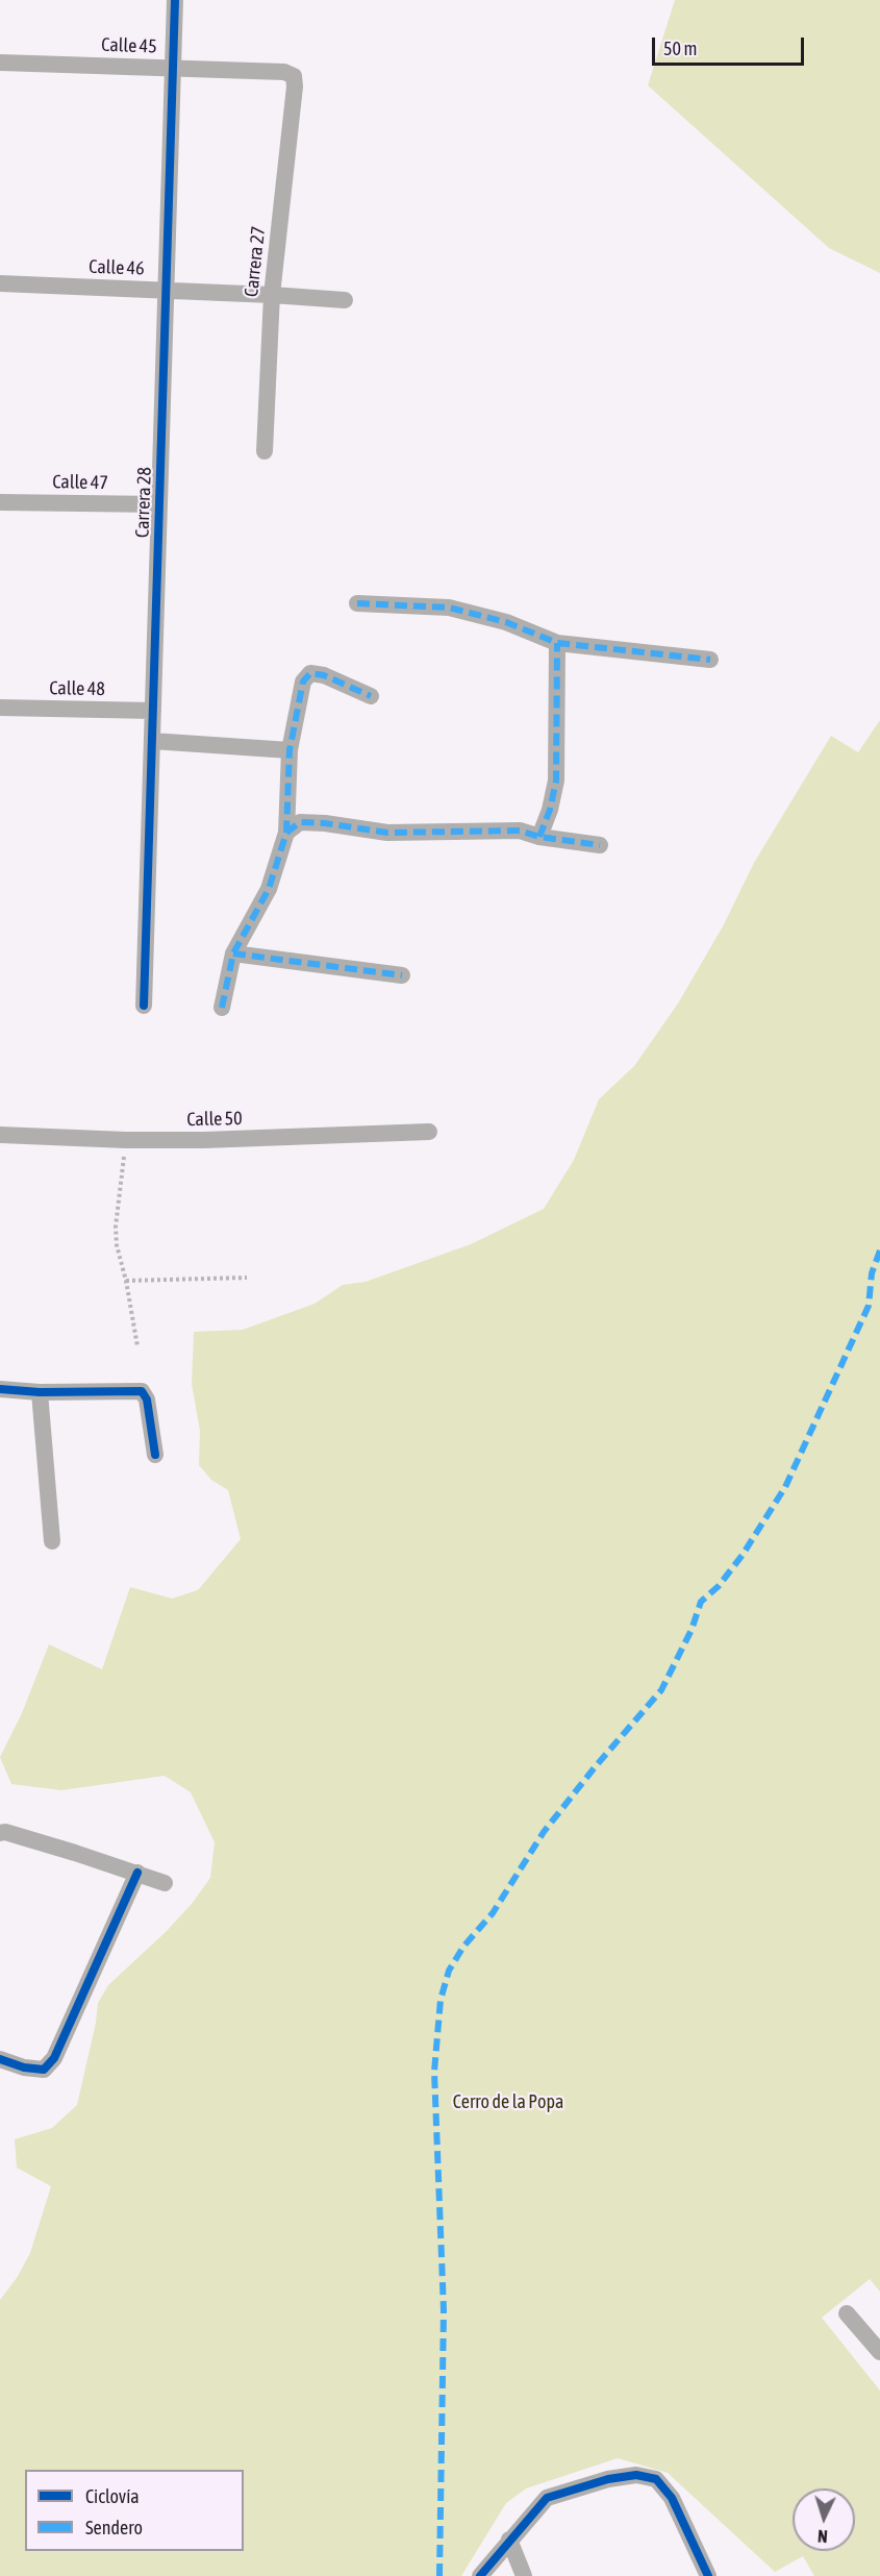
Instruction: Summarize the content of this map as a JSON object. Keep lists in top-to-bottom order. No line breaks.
{"streets":{"street":["Calle 45","Carrera 27","Calle 46","Calle 47","Carrera 28","Calle 48","Calle 50"]},"crossings":[["Calle 45","Carrera 27"],["Calle 45","Carrera 28"],["Carrera 27","Calle 46"],["Calle 46","Carrera 28"],["Calle 47","Carrera 28"],["Carrera 28","Calle 48"]],"parks":["Cerro de la Popa"],"legend":["Ciclovía","Sendero"],"scale_bar":"50 m","north":"bottom"}
